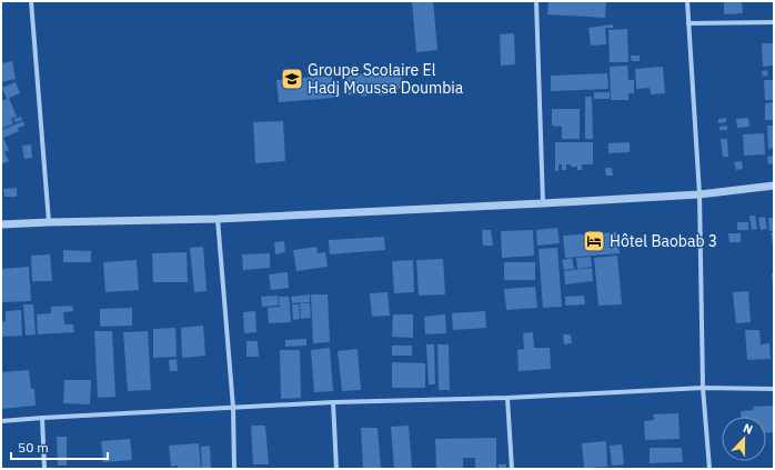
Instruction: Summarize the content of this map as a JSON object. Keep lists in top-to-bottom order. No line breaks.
{"places":{"school or university":["Groupe Scolaire El Hadj Moussa Doumbia"],"hotel":["Hôtel Baobab 3"]},"scale_bar":"50 m","north":"top"}
